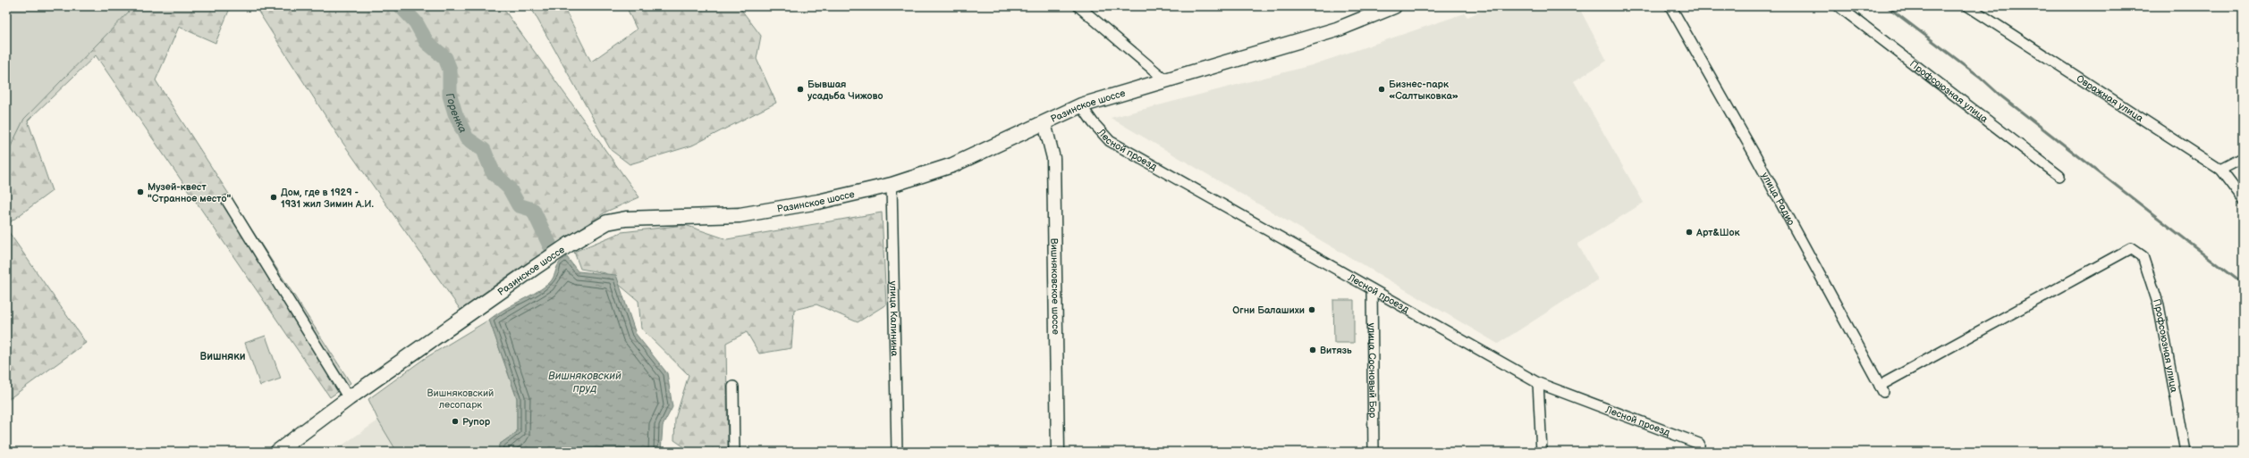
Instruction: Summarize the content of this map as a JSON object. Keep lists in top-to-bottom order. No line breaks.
{"streets":{"main road":["Разинское шоссе"],"street":["Профсоюзная улица","Овражная улица","Лесной проезд","улица Радио","Вишняковское шоссе","улица Калинина","улица Сосновый Бор"]},"crossings":[["Профсоюзная улица","улица Радио"],["Разинское шоссе","Лесной проезд"],["Разинское шоссе","Вишняковское шоссе"],["Разинское шоссе","улица Калинина"],["Лесной проезд","улица Сосновый Бор"]],"districts":["Вишняки"],"water":["Горенка","Вишняковский пруд"],"parks":["Вишняковский лесопарк"],"places":["Бывшая усадьба Чижово","Бизнес-парк «Салтыковка»","Музей-квест \"Странное место\"","Дом, где в 1929 - 1931 жил Зимин А.И.","Арт&Шок","Огни Балашихи","Витязь","Рупор"]}
